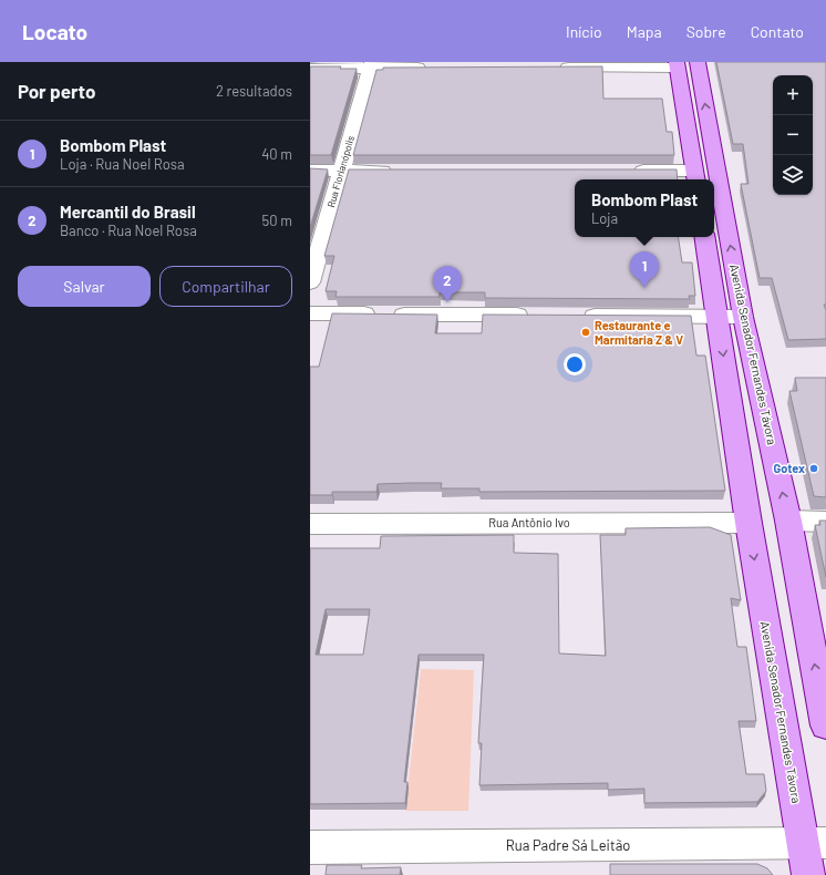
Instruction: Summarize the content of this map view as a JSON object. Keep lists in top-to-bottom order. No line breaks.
{"streets":{"main road":["Avenida Senador Fernandes Távora"],"street":["Rua Florianópolis","Rua Antônio Ivo","Rua Padre Sá Leitão"]},"crossings":[["Avenida Senador Fernandes Távora","Rua Antônio Ivo"],["Avenida Senador Fernandes Távora","Rua Padre Sá Leitão"]],"places":["Restaurante e Marmitaria Z & V","Gotex"],"page":{"header":"Locato","nav":["Início","Mapa","Sobre","Contato"],"heading":["Por perto","2 resultados"],"map_buttons":["+","−"],"list":[{"mark":"1","name":"Bombom Plast","note":"Loja · Rua Noel Rosa","value":"40 m"},{"mark":"2","name":"Mercantil do Brasil","note":"Banco · Rua Noel Rosa","value":"50 m"}],"popup":["Bombom Plast","Loja"],"pins":["1","2"],"buttons":["Salvar","Compartilhar"]}}
